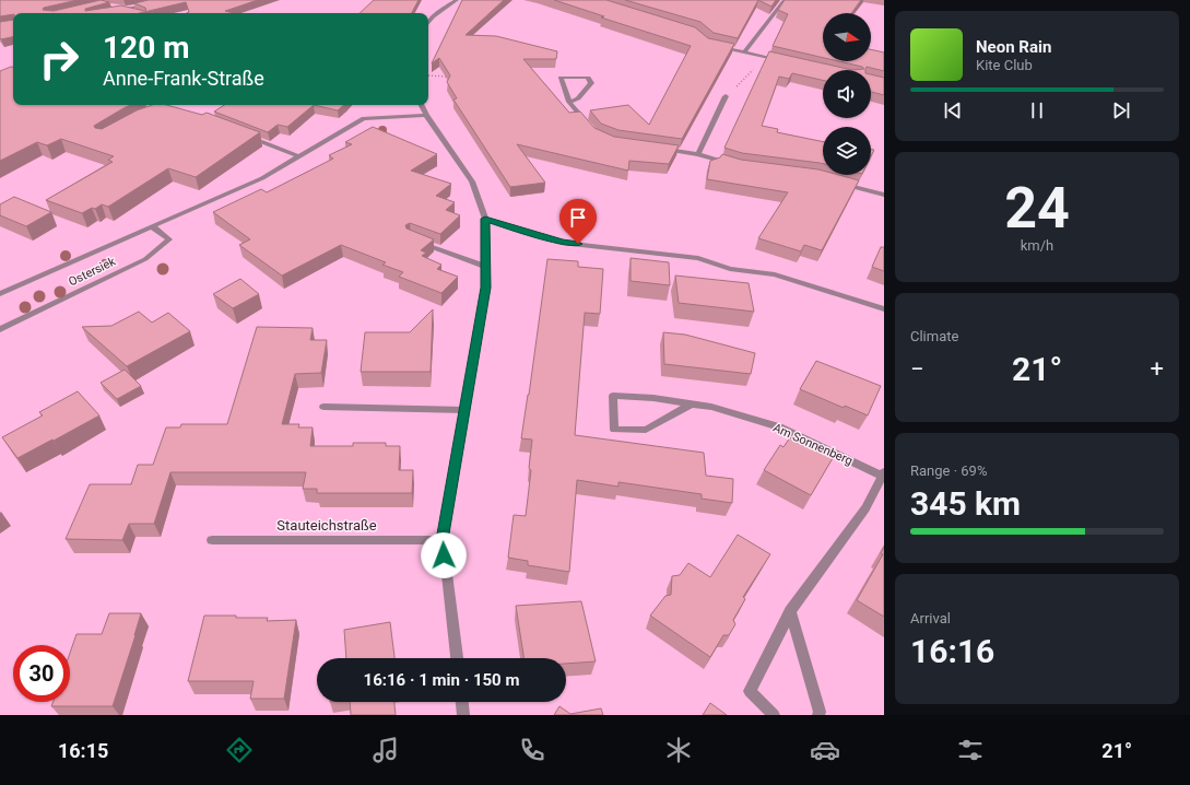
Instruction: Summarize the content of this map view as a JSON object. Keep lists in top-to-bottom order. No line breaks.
{"streets":{"street":["Ostersiek","Am Sonnenberg","Stauteichstraße"]},"north":"right","page":{"turn":["120 m","Anne-Frank-Straße"],"song":["Neon Rain","Kite Club"],"tile":[["24","km/h"],"Climate",["Range · 69%","345 km"],["Arrival","16:16"]],"heat":["−","21°","+"],"limit":"30","trip":"16:16 · 1 min · 150 m","tabs":["16:15","21°"]}}
